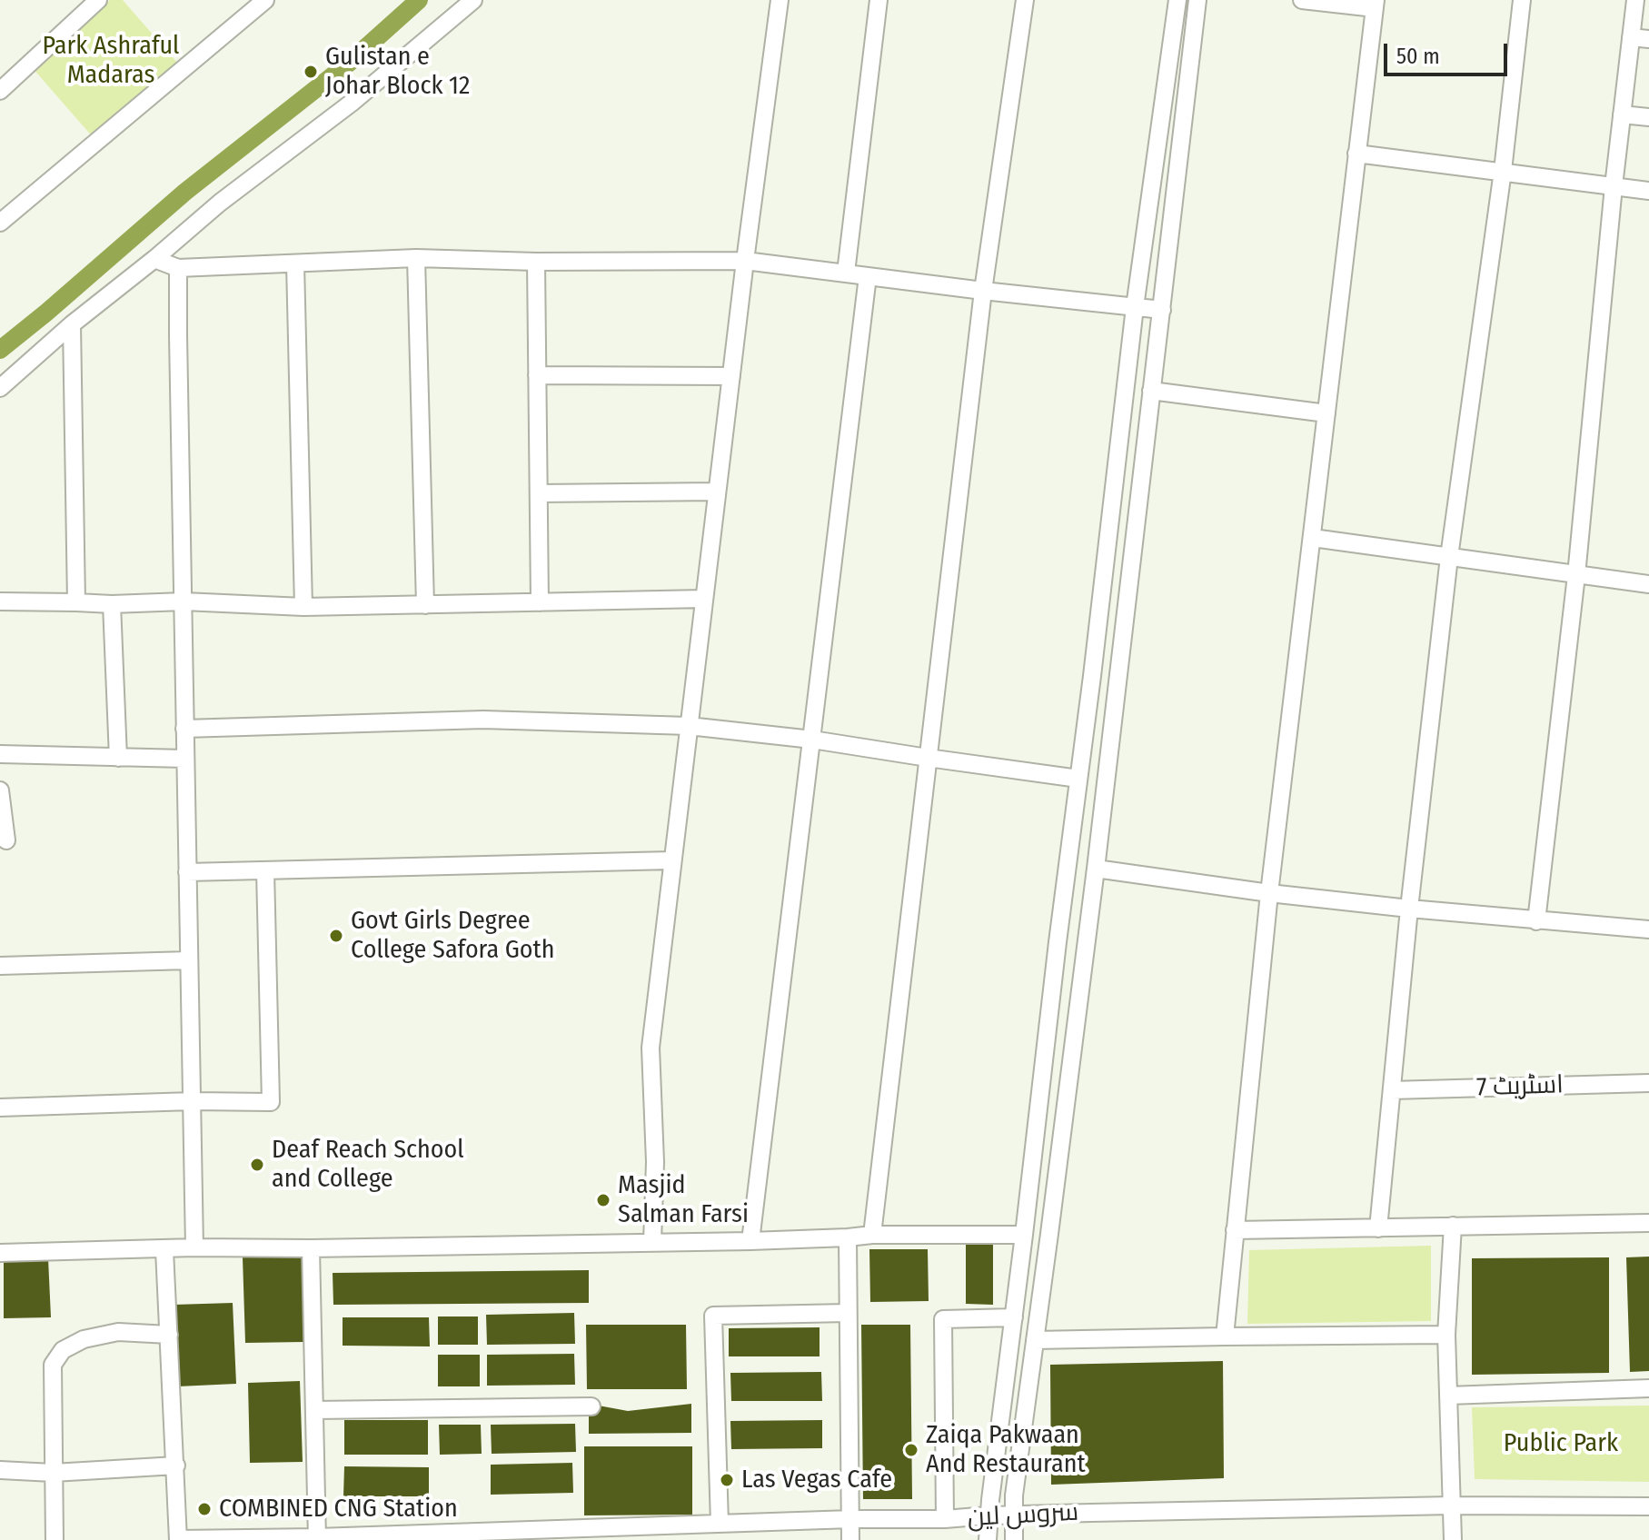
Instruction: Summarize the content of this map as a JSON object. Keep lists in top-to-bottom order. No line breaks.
{"streets":{"street":["اسٹریٹ 7","سروس لین"]},"parks":["Park Ashraful Madaras","Public Park"],"places":["Gulistan e Johar Block 12","Govt Girls Degree College Safora Goth","Deaf Reach School and College","Masjid Salman Farsi","Zaiqa Pakwaan And Restaurant","Las Vegas Cafe","COMBINED CNG Station"],"scale_bar":"50 m"}
